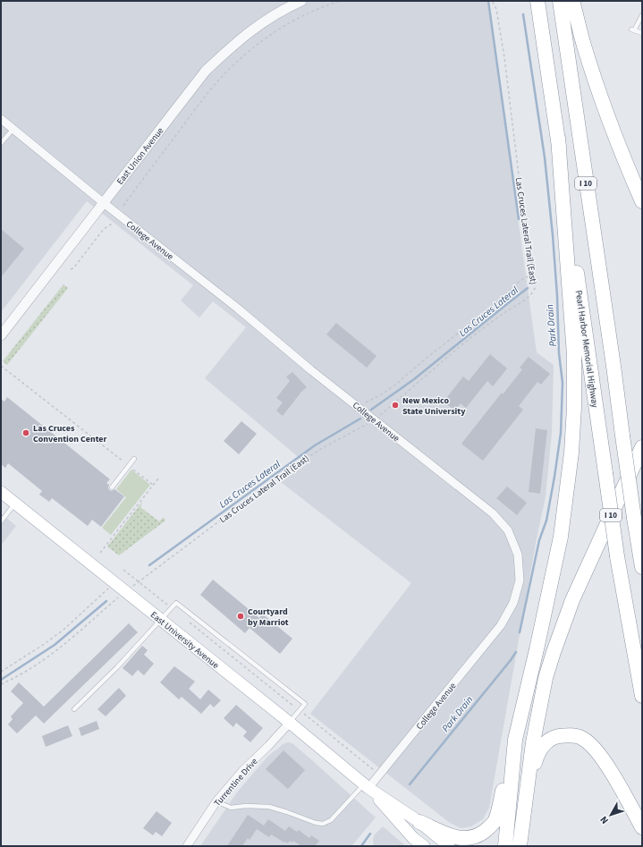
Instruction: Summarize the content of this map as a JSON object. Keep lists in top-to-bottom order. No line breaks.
{"streets":{"highway":["I 10","Pearl Harbor Memorial Highway"],"main road":["East University Avenue"],"street":["East Union Avenue","College Avenue","Turrentine Drive"],"path":["Las Cruces Lateral Trail (East)"]},"crossings":[["East Union Avenue","College Avenue"],["Las Cruces Lateral Trail (East)","College Avenue"],["Las Cruces Lateral Trail (East)","East University Avenue"],["College Avenue","East University Avenue"],["East University Avenue","Turrentine Drive"]],"water":["Las Cruces Lateral","Park Drain"],"places":["New Mexico State University","Las Cruces Convention Center","Courtyard by Marriot"],"north":"bottom left"}
